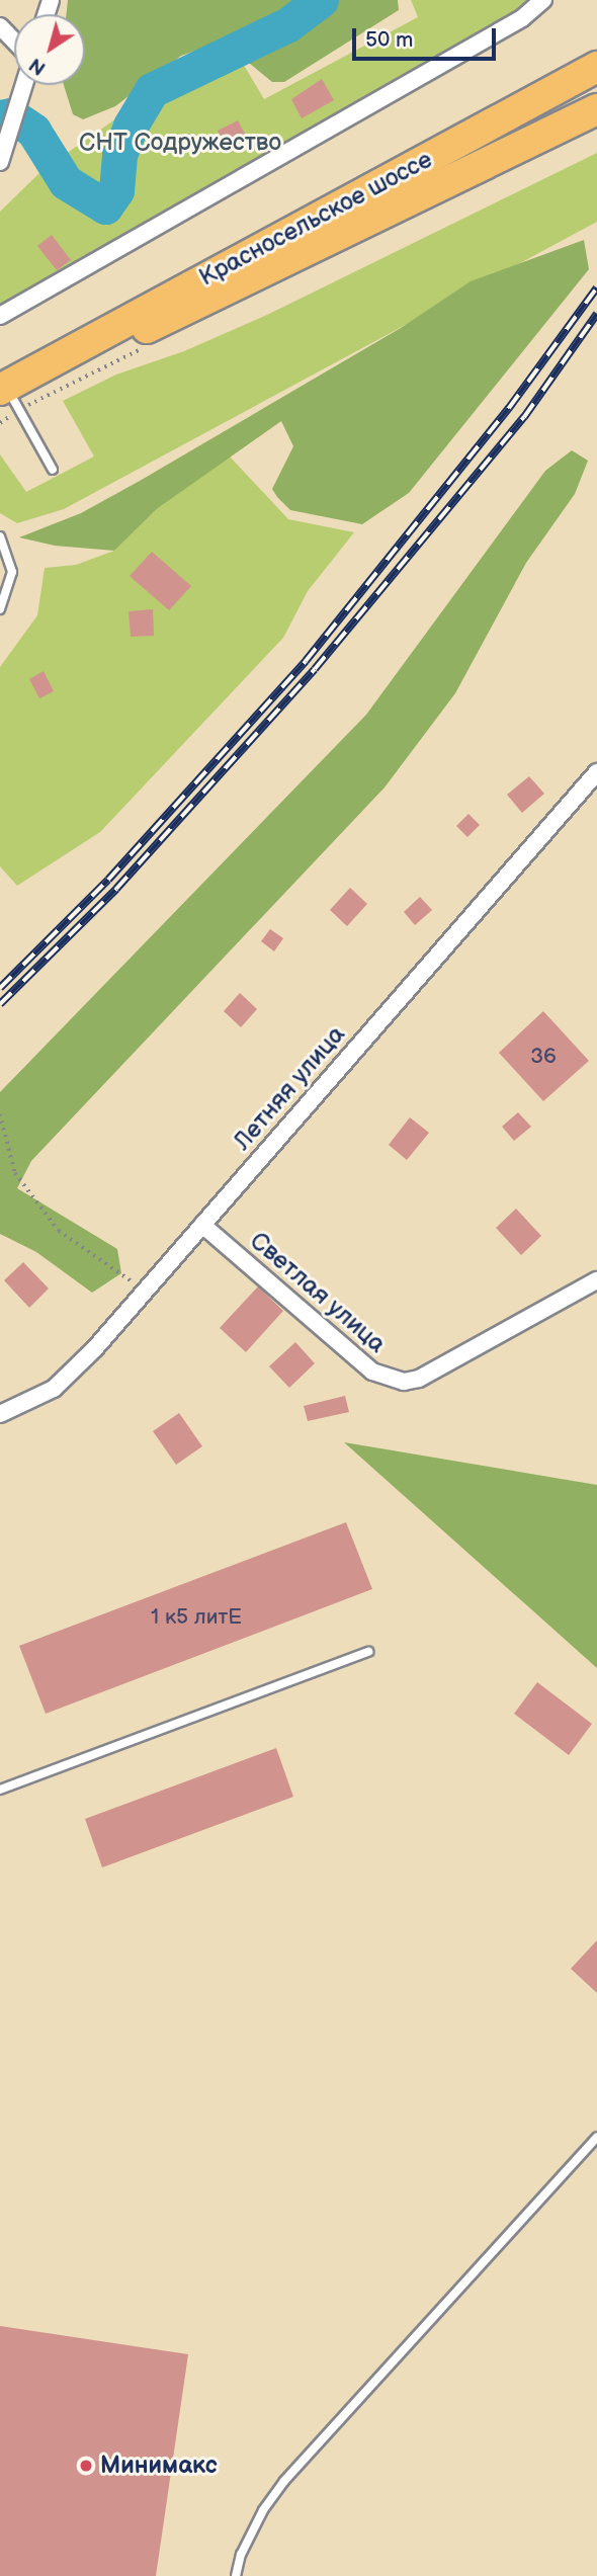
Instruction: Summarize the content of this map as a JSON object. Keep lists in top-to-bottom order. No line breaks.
{"streets":{"highway":["Красносельское шоссе"],"street":["Летняя улица","Светлая улица"]},"crossings":[["Летняя улица","Светлая улица"]],"parks":["СНТ Содружество"],"places":["Минимакс"],"house_numbers":["36","1 к5 литЕ"],"scale_bar":"50 m","north":"bottom left"}
